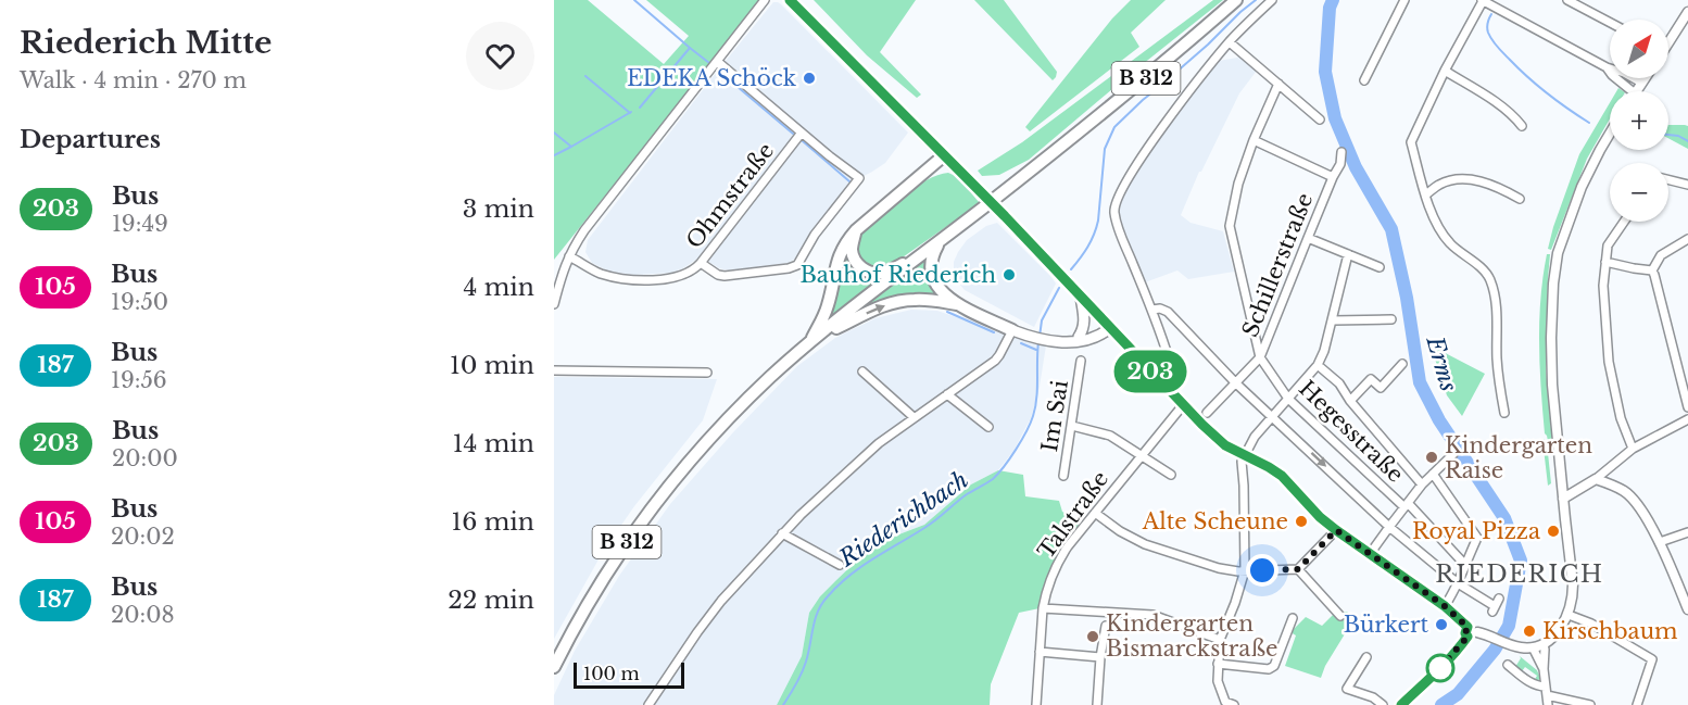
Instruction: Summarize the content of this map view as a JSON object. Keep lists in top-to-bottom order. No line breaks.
{"streets":{"highway":["B 312"],"street":["Ohmstraße","Schillerstraße","Im Sai","Hegesstraße","Talstraße"]},"crossings":[["Schillerstraße","Hegesstraße"]],"districts":["RIEDERICH"],"water":["Erms","Riederichbach"],"places":["EDEKA Schöck","Bauhof Riederich","Kindergarten Raise","Alte Scheune","Royal Pizza","Bürkert","Kirschbaum","Kindergarten Bismarckstraße"],"lines":["bus line 203"],"scale_bar":"100 m","north":"top right","page":{"heading":[["Riederich Mitte","Walk · 4 min · 270 m"],"Departures"],"on_map":"203","map_buttons":["+","−"],"list":[{"mark":"203","name":"Bus","note":"19:49","value":"3 min"},{"mark":"105","name":"Bus","note":"19:50","value":"4 min"},{"mark":"187","name":"Bus","note":"19:56","value":"10 min"},{"mark":"203","name":"Bus","note":"20:00","value":"14 min"},{"mark":"105","name":"Bus","note":"20:02","value":"16 min"},{"mark":"187","name":"Bus","note":"20:08","value":"22 min"}],"scale":"100 m"}}
